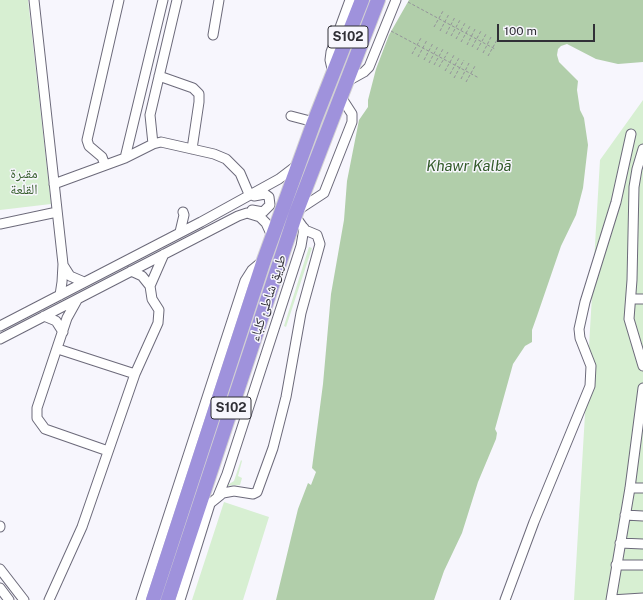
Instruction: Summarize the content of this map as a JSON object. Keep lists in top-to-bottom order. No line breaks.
{"streets":{"highway":["S102","طريق شاطئ كلباء"]},"water":["Khawr Kalbā"],"parks":["مقبرة القلعة"],"scale_bar":"100 m"}
